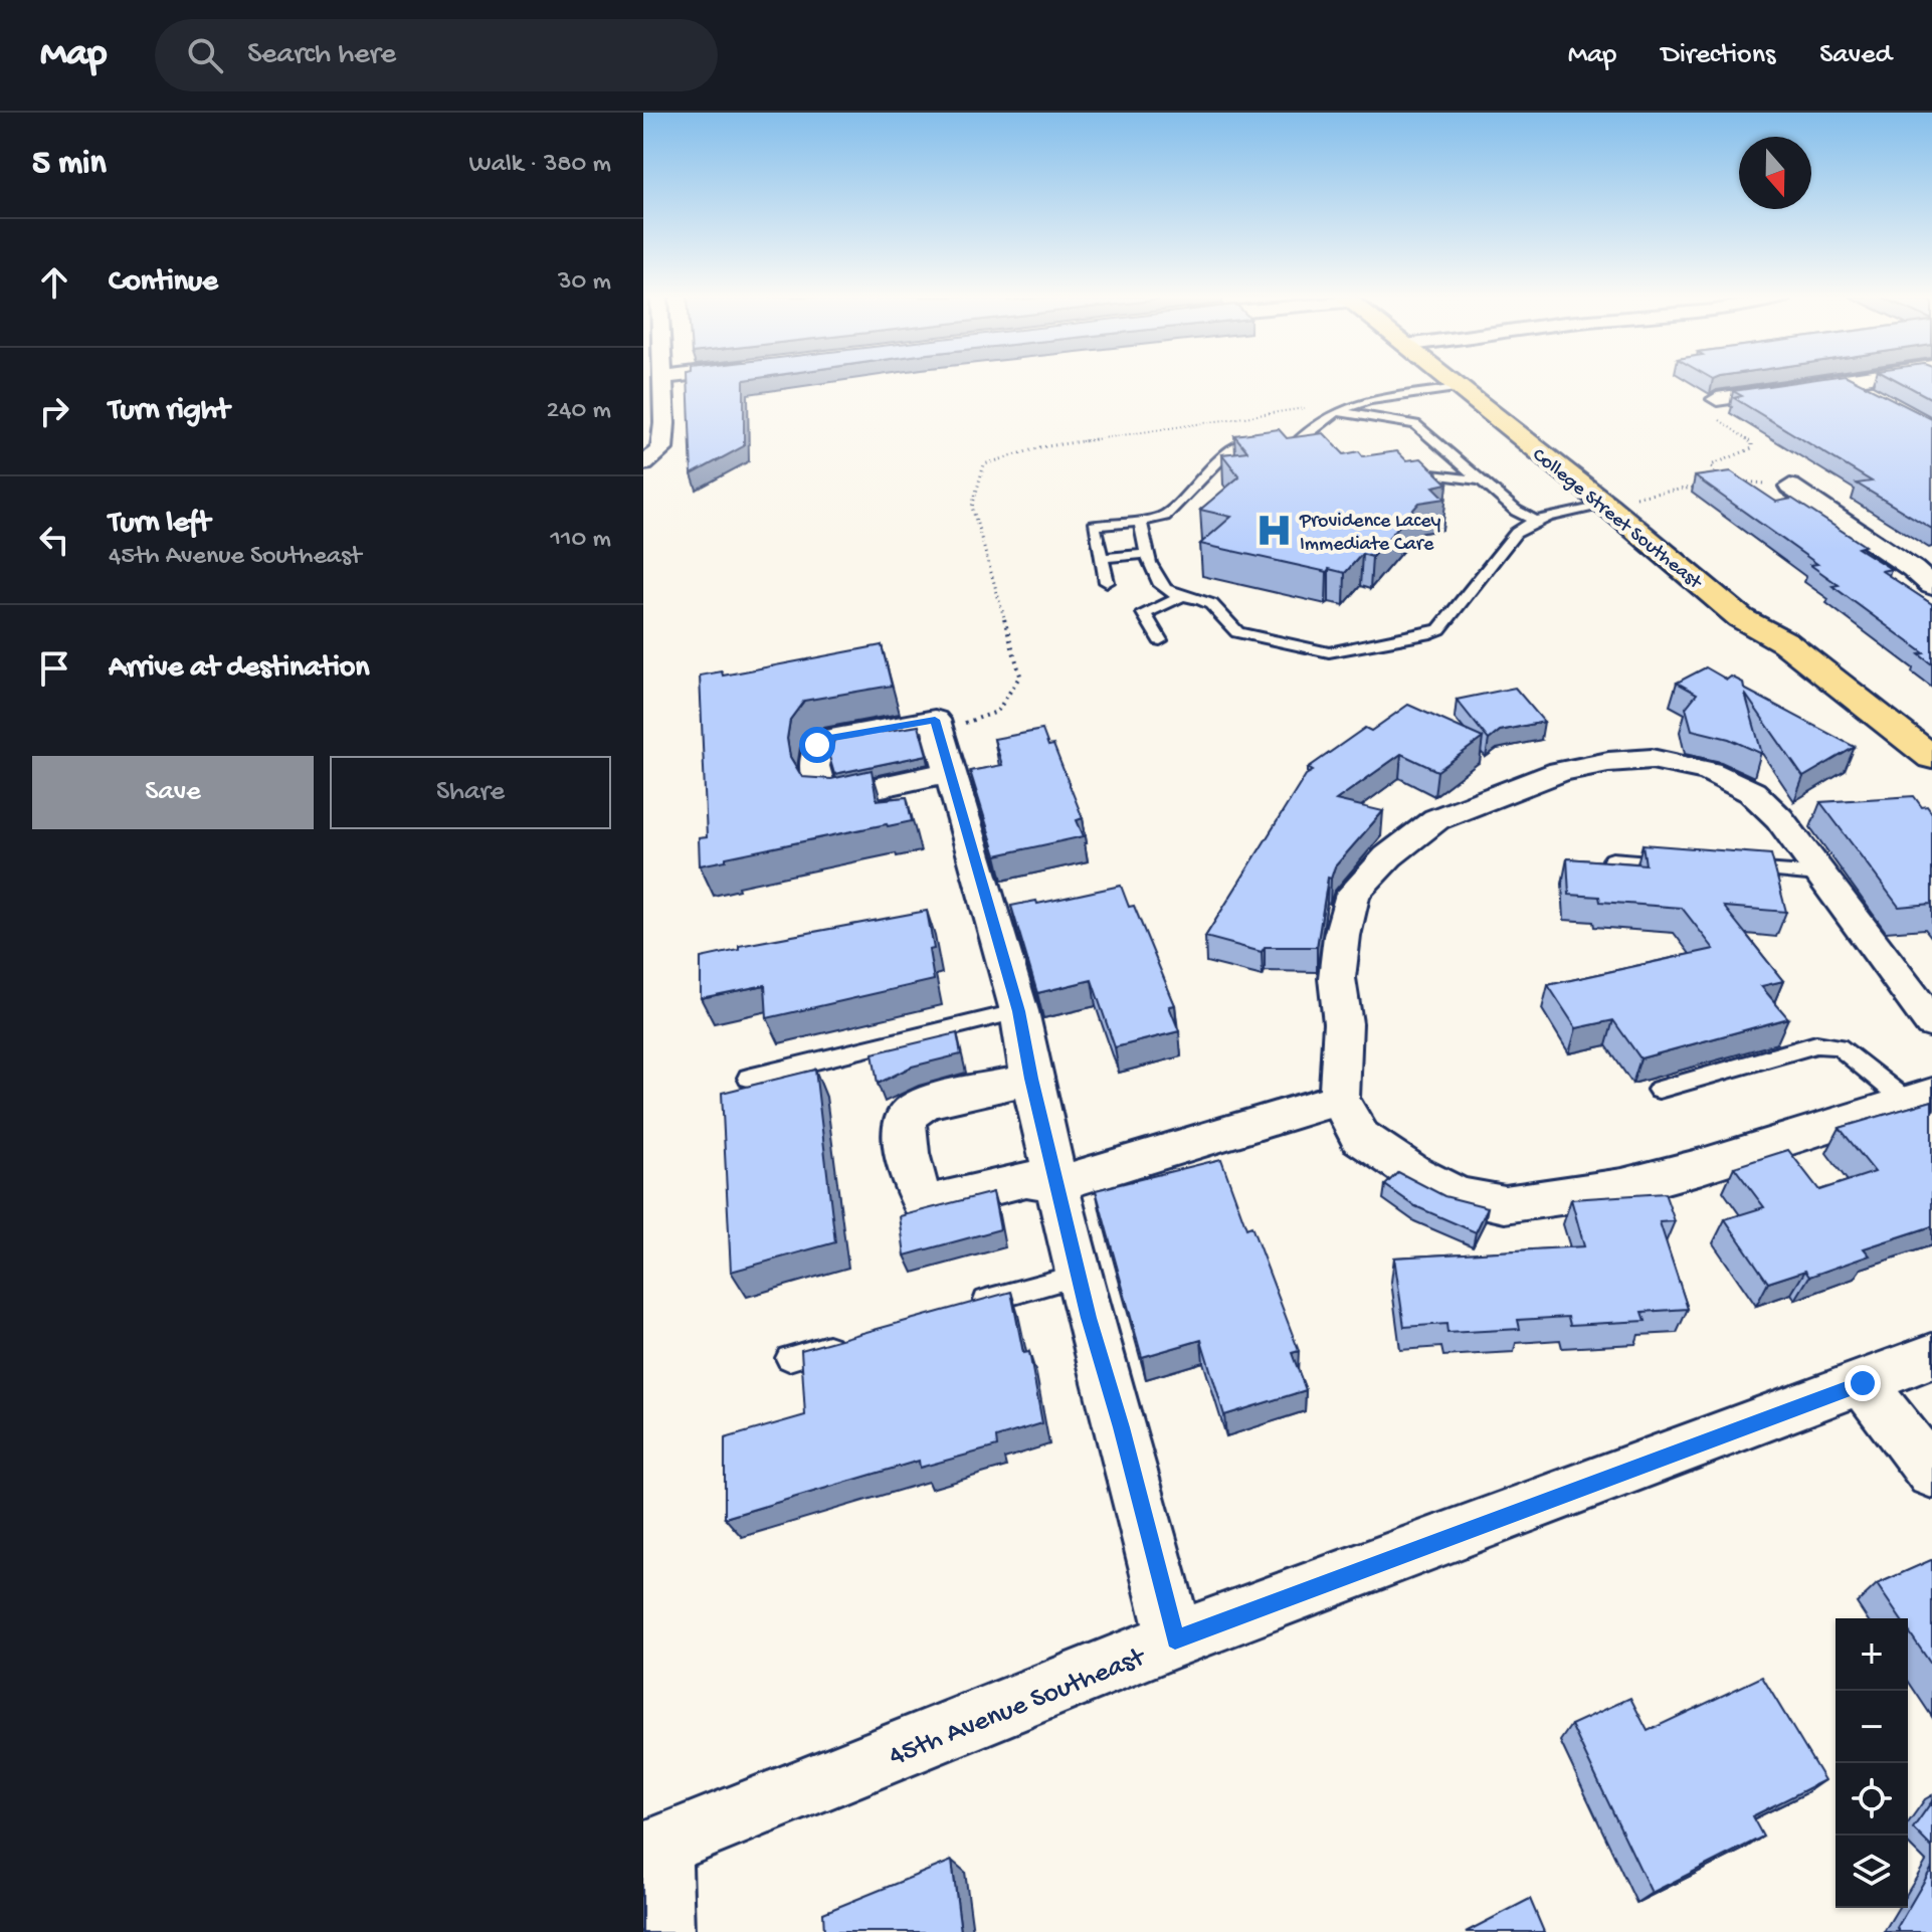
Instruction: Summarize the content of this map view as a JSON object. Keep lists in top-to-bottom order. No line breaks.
{"streets":{"main road":["College Street Southeast"],"street":["45th Avenue Southeast"]},"places":{"hospital":["Providence Lacey Immediate Care"]},"north":"bottom","page":{"header":"Map","search":"Search here","nav":["Map","Directions","Saved"],"heading":["5 min","Walk · 380 m"],"list":[["Continue","30 m"],["Turn right","240 m"],["Turn left","45th Avenue Southeast","110 m"],"Arrive at destination"],"buttons":["Save","Share"],"map_buttons":["+","−"]}}
